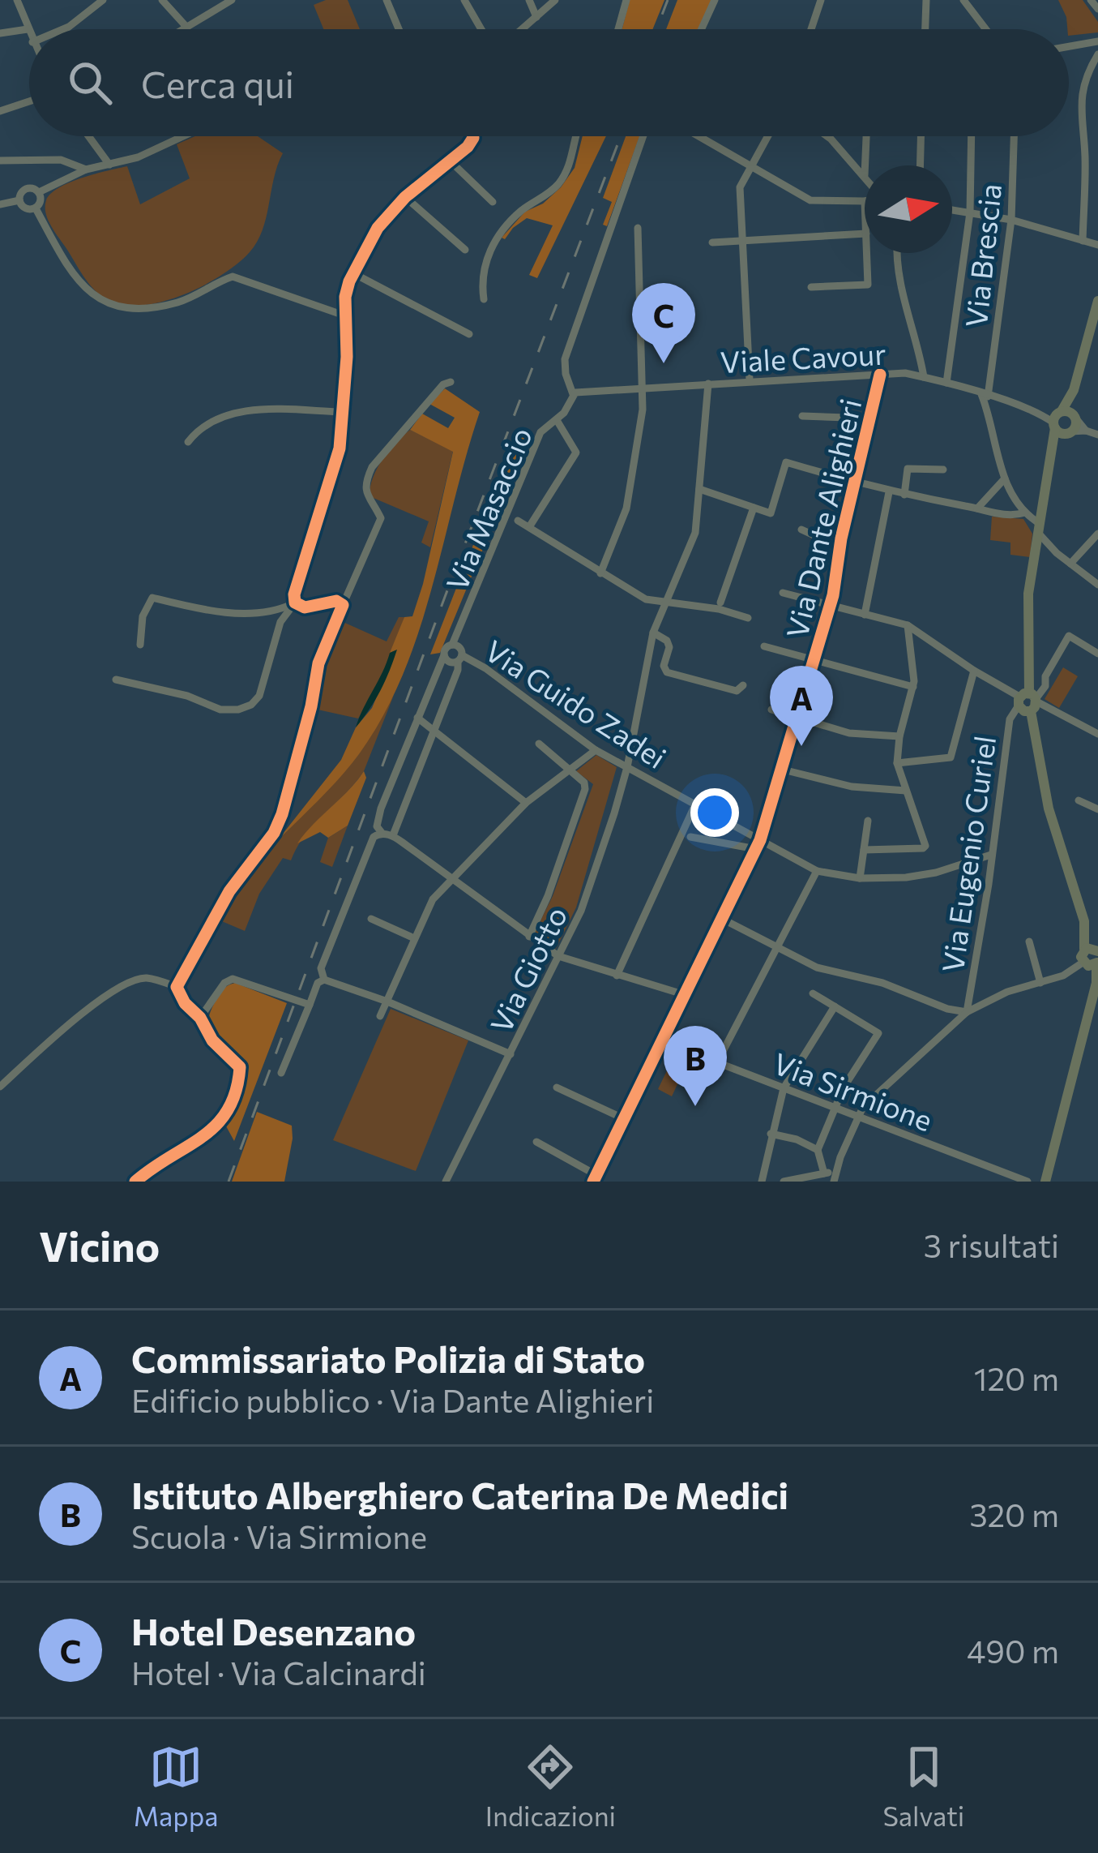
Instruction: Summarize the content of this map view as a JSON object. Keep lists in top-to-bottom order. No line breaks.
{"streets":{"street":["Via Brescia","Viale Cavour","Via Masaccio","Via Dante Alighieri","Via Guido Zadei","Via Eugenio Curiel","Via Giotto","Via Sirmione"]},"crossings":[["Via Brescia","Viale Cavour"],["Viale Cavour","Via Masaccio"],["Viale Cavour","Via Dante Alighieri"],["Viale Cavour","Via Giotto"],["Via Masaccio","Via Guido Zadei"],["Via Dante Alighieri","Via Guido Zadei"],["Via Dante Alighieri","Via Sirmione"],["Via Guido Zadei","Via Eugenio Curiel"],["Via Guido Zadei","Via Giotto"]],"north":"right","page":{"search":"Cerca qui","pins":["C","A","B"],"heading":["Vicino","3 risultati"],"list":[{"mark":"A","name":"Commissariato Polizia di Stato","note":"Edificio pubblico · Via Dante Alighieri","value":"120 m"},{"mark":"B","name":"Istituto Alberghiero Caterina De Medici","note":"Scuola · Via Sirmione","value":"320 m"},{"mark":"C","name":"Hotel Desenzano","note":"Hotel · Via Calcinardi","value":"490 m"}],"nav":["Mappa","Indicazioni","Salvati"]}}
